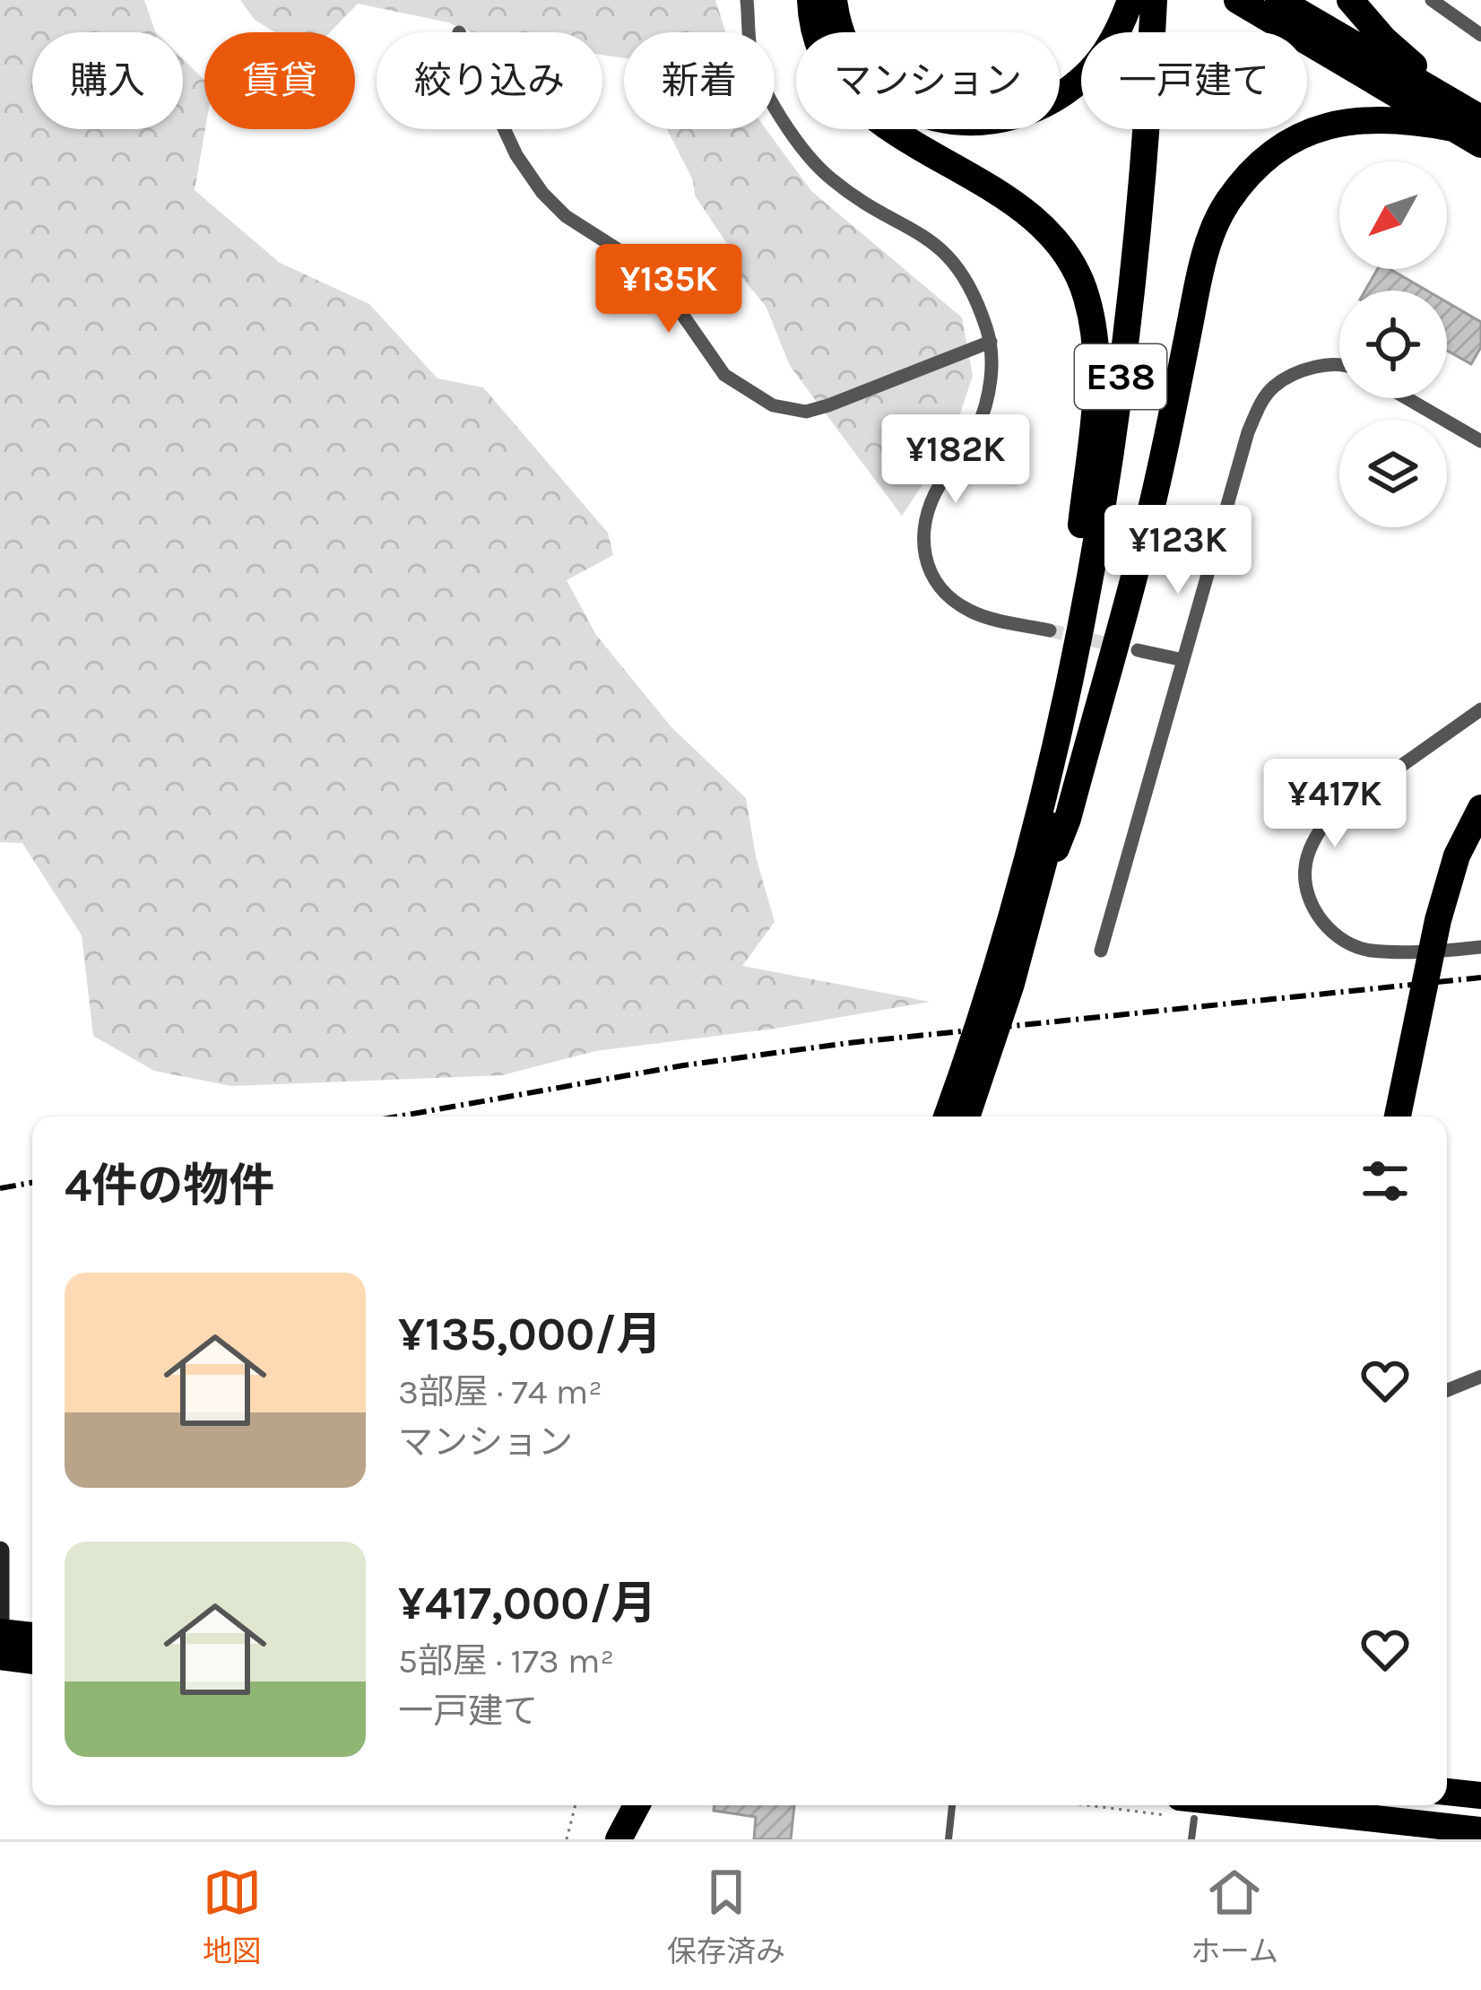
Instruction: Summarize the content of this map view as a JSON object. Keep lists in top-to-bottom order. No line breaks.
{"streets":{"highway":["E38"]},"north":"bottom left","page":{"chip":["購入","賃貸","絞り込み","新着","マンション","一戸建て"],"price":["¥135K","¥182K","¥123K","¥417K"],"heading":"4件の物件","list":[{"name":"¥135,000/月","note":"3部屋 · 74 m² · マンション"},{"name":"¥417,000/月","note":"5部屋 · 173 m² · 一戸建て"}],"tabs":["地図","保存済み","ホーム"]}}
